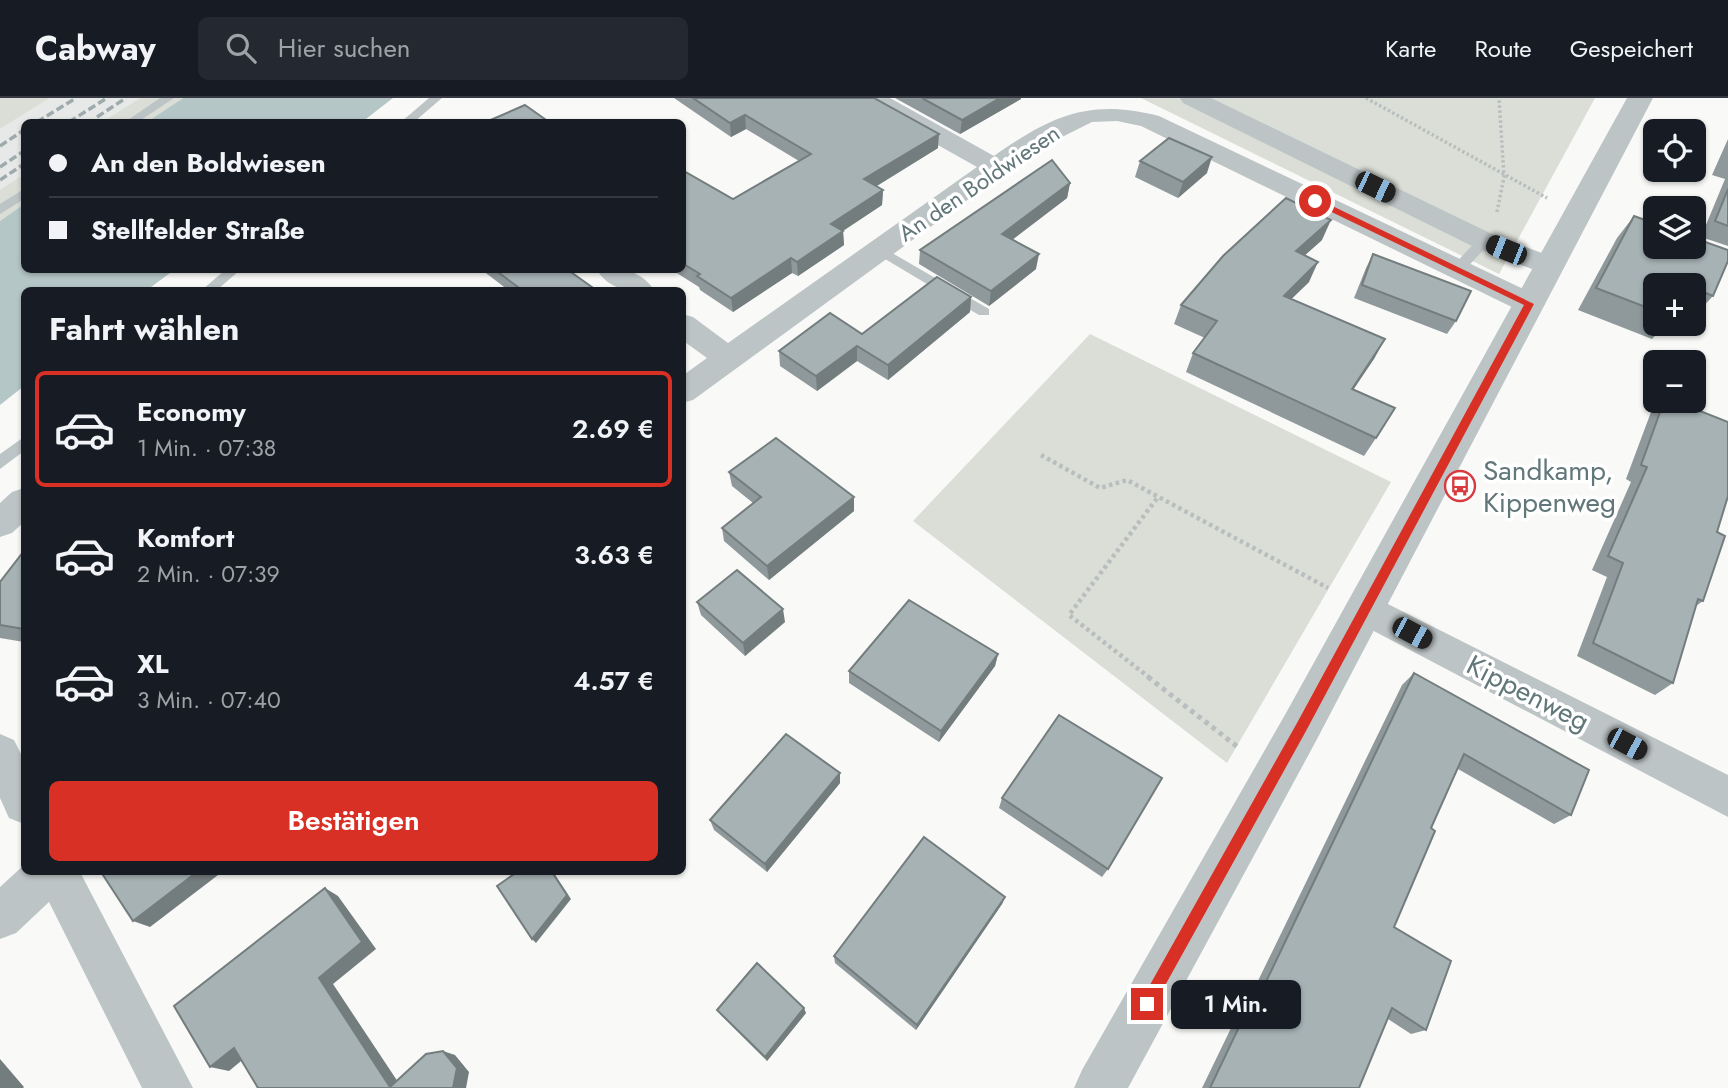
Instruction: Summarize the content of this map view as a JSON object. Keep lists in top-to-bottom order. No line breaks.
{"streets":{"street":["An den Boldwiesen","Kippenweg"]},"places":{"bus stop":["Sandkamp, Kippenweg"]},"page":{"header":"Cabway","search":"Hier suchen","nav":["Karte","Route","Gespeichert"],"map_buttons":["+","−"],"banner":["An den Boldwiesen","Stellfelder Straße"],"heading":"Fahrt wählen","list":[{"name":"Economy","note":"1 Min. · 07:38","value":"2.69 €"},{"name":"Komfort","note":"2 Min. · 07:39","value":"3.63 €"},{"name":"XL","note":"3 Min. · 07:40","value":"4.57 €"}],"buttons":"Bestätigen","bubble":"1 Min."}}
